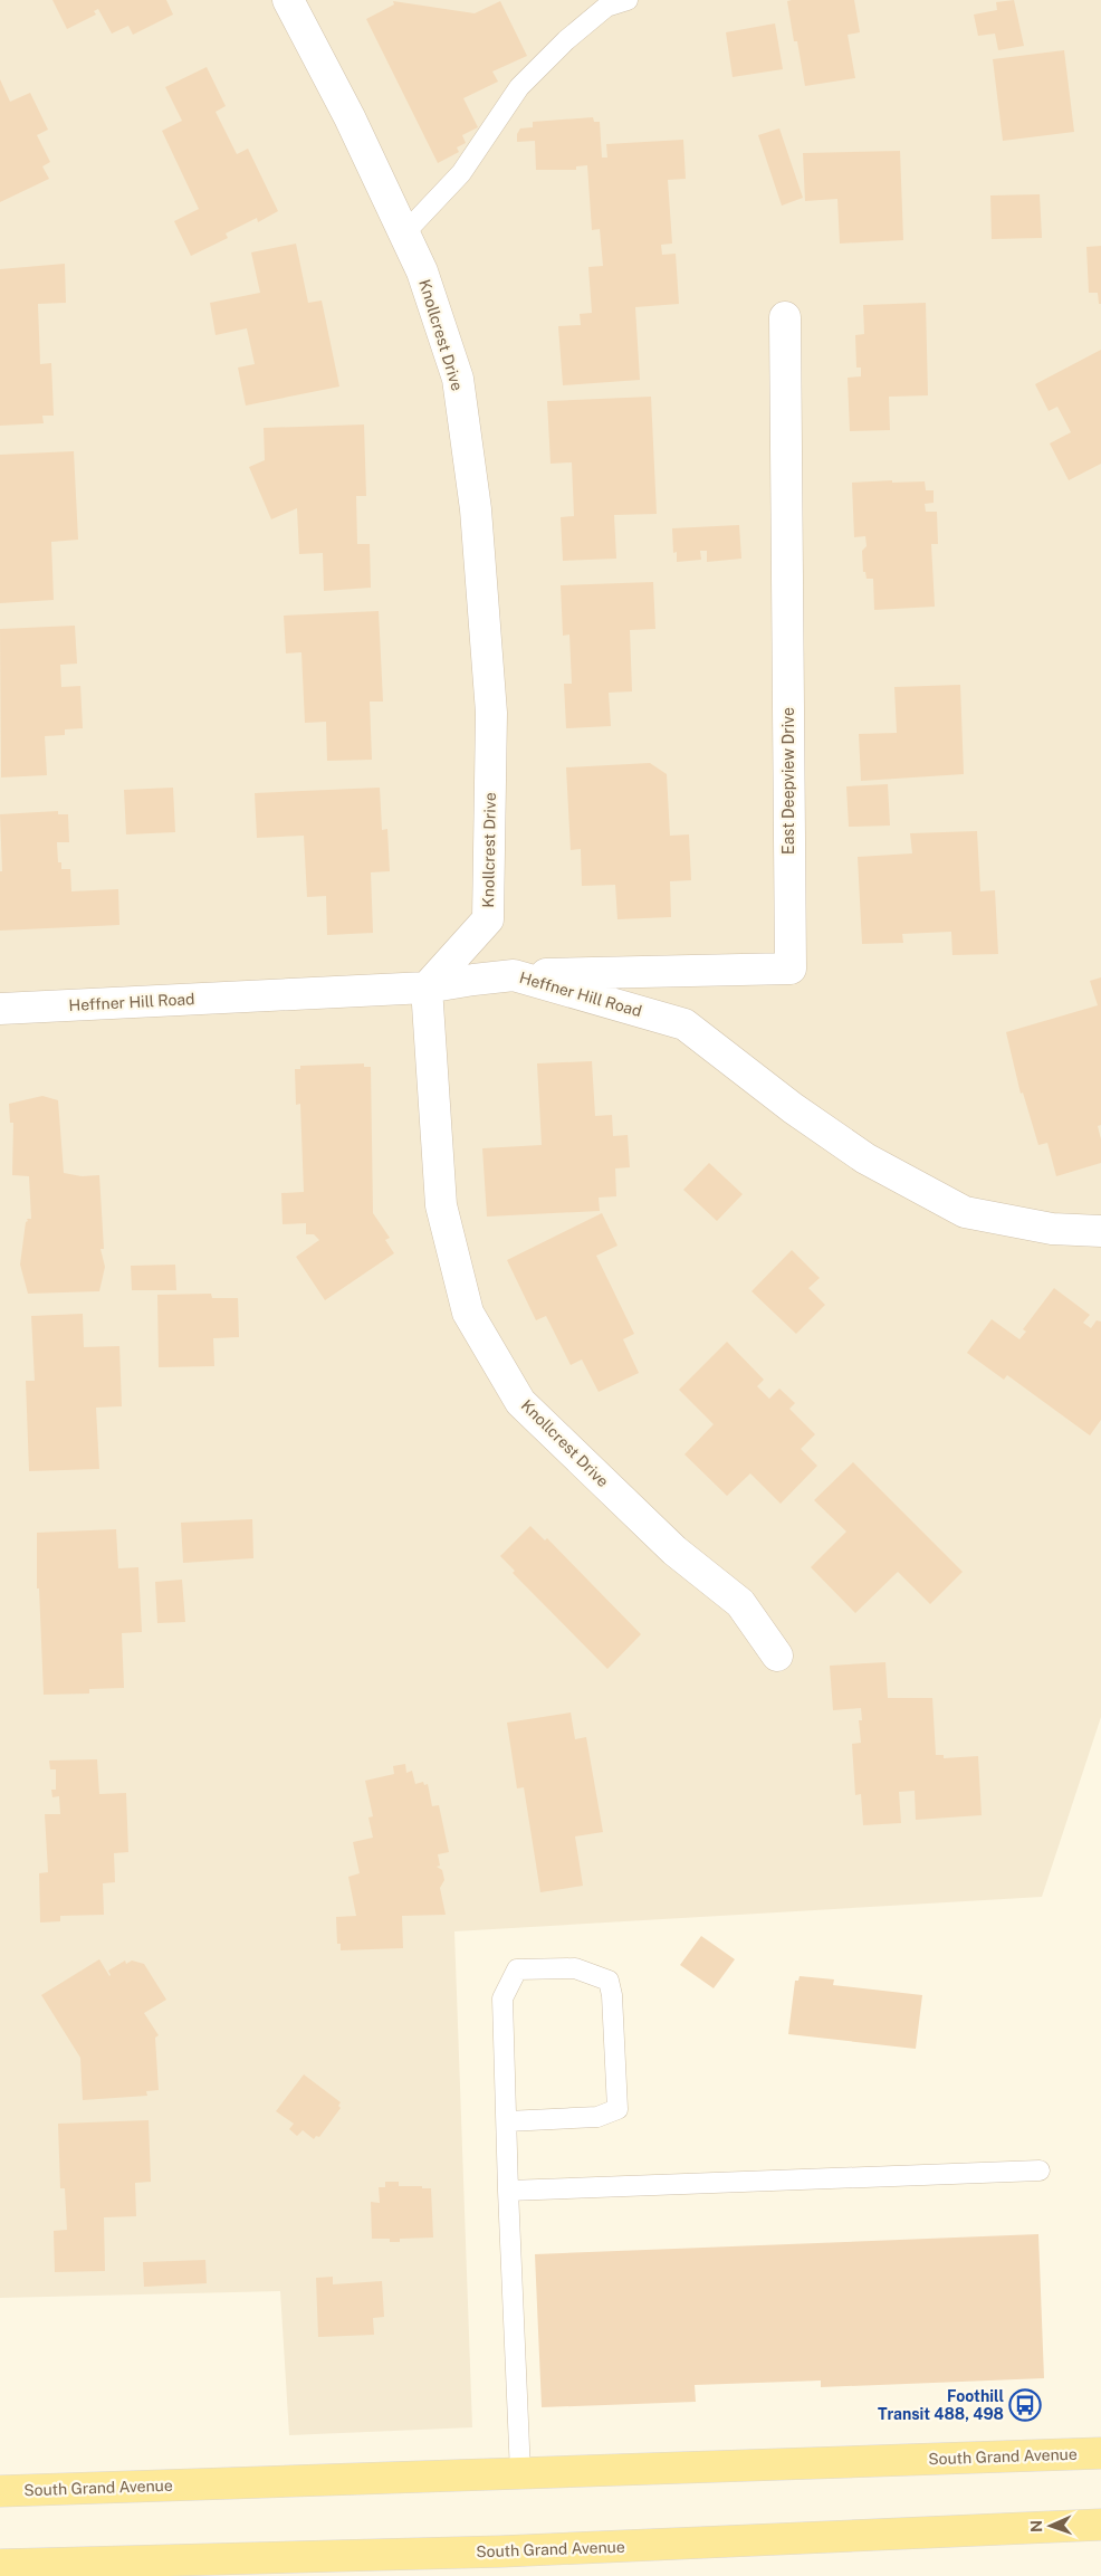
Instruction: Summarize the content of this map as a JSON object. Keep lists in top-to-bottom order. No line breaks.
{"streets":{"main road":["South Grand Avenue"],"street":["Knollcrest Drive","East Deepview Drive","Heffner Hill Road"]},"crossings":[["Knollcrest Drive","Heffner Hill Road"],["East Deepview Drive","Heffner Hill Road"]],"places":{"bus stop":["Foothill Transit 488, 498"]},"north":"left"}
